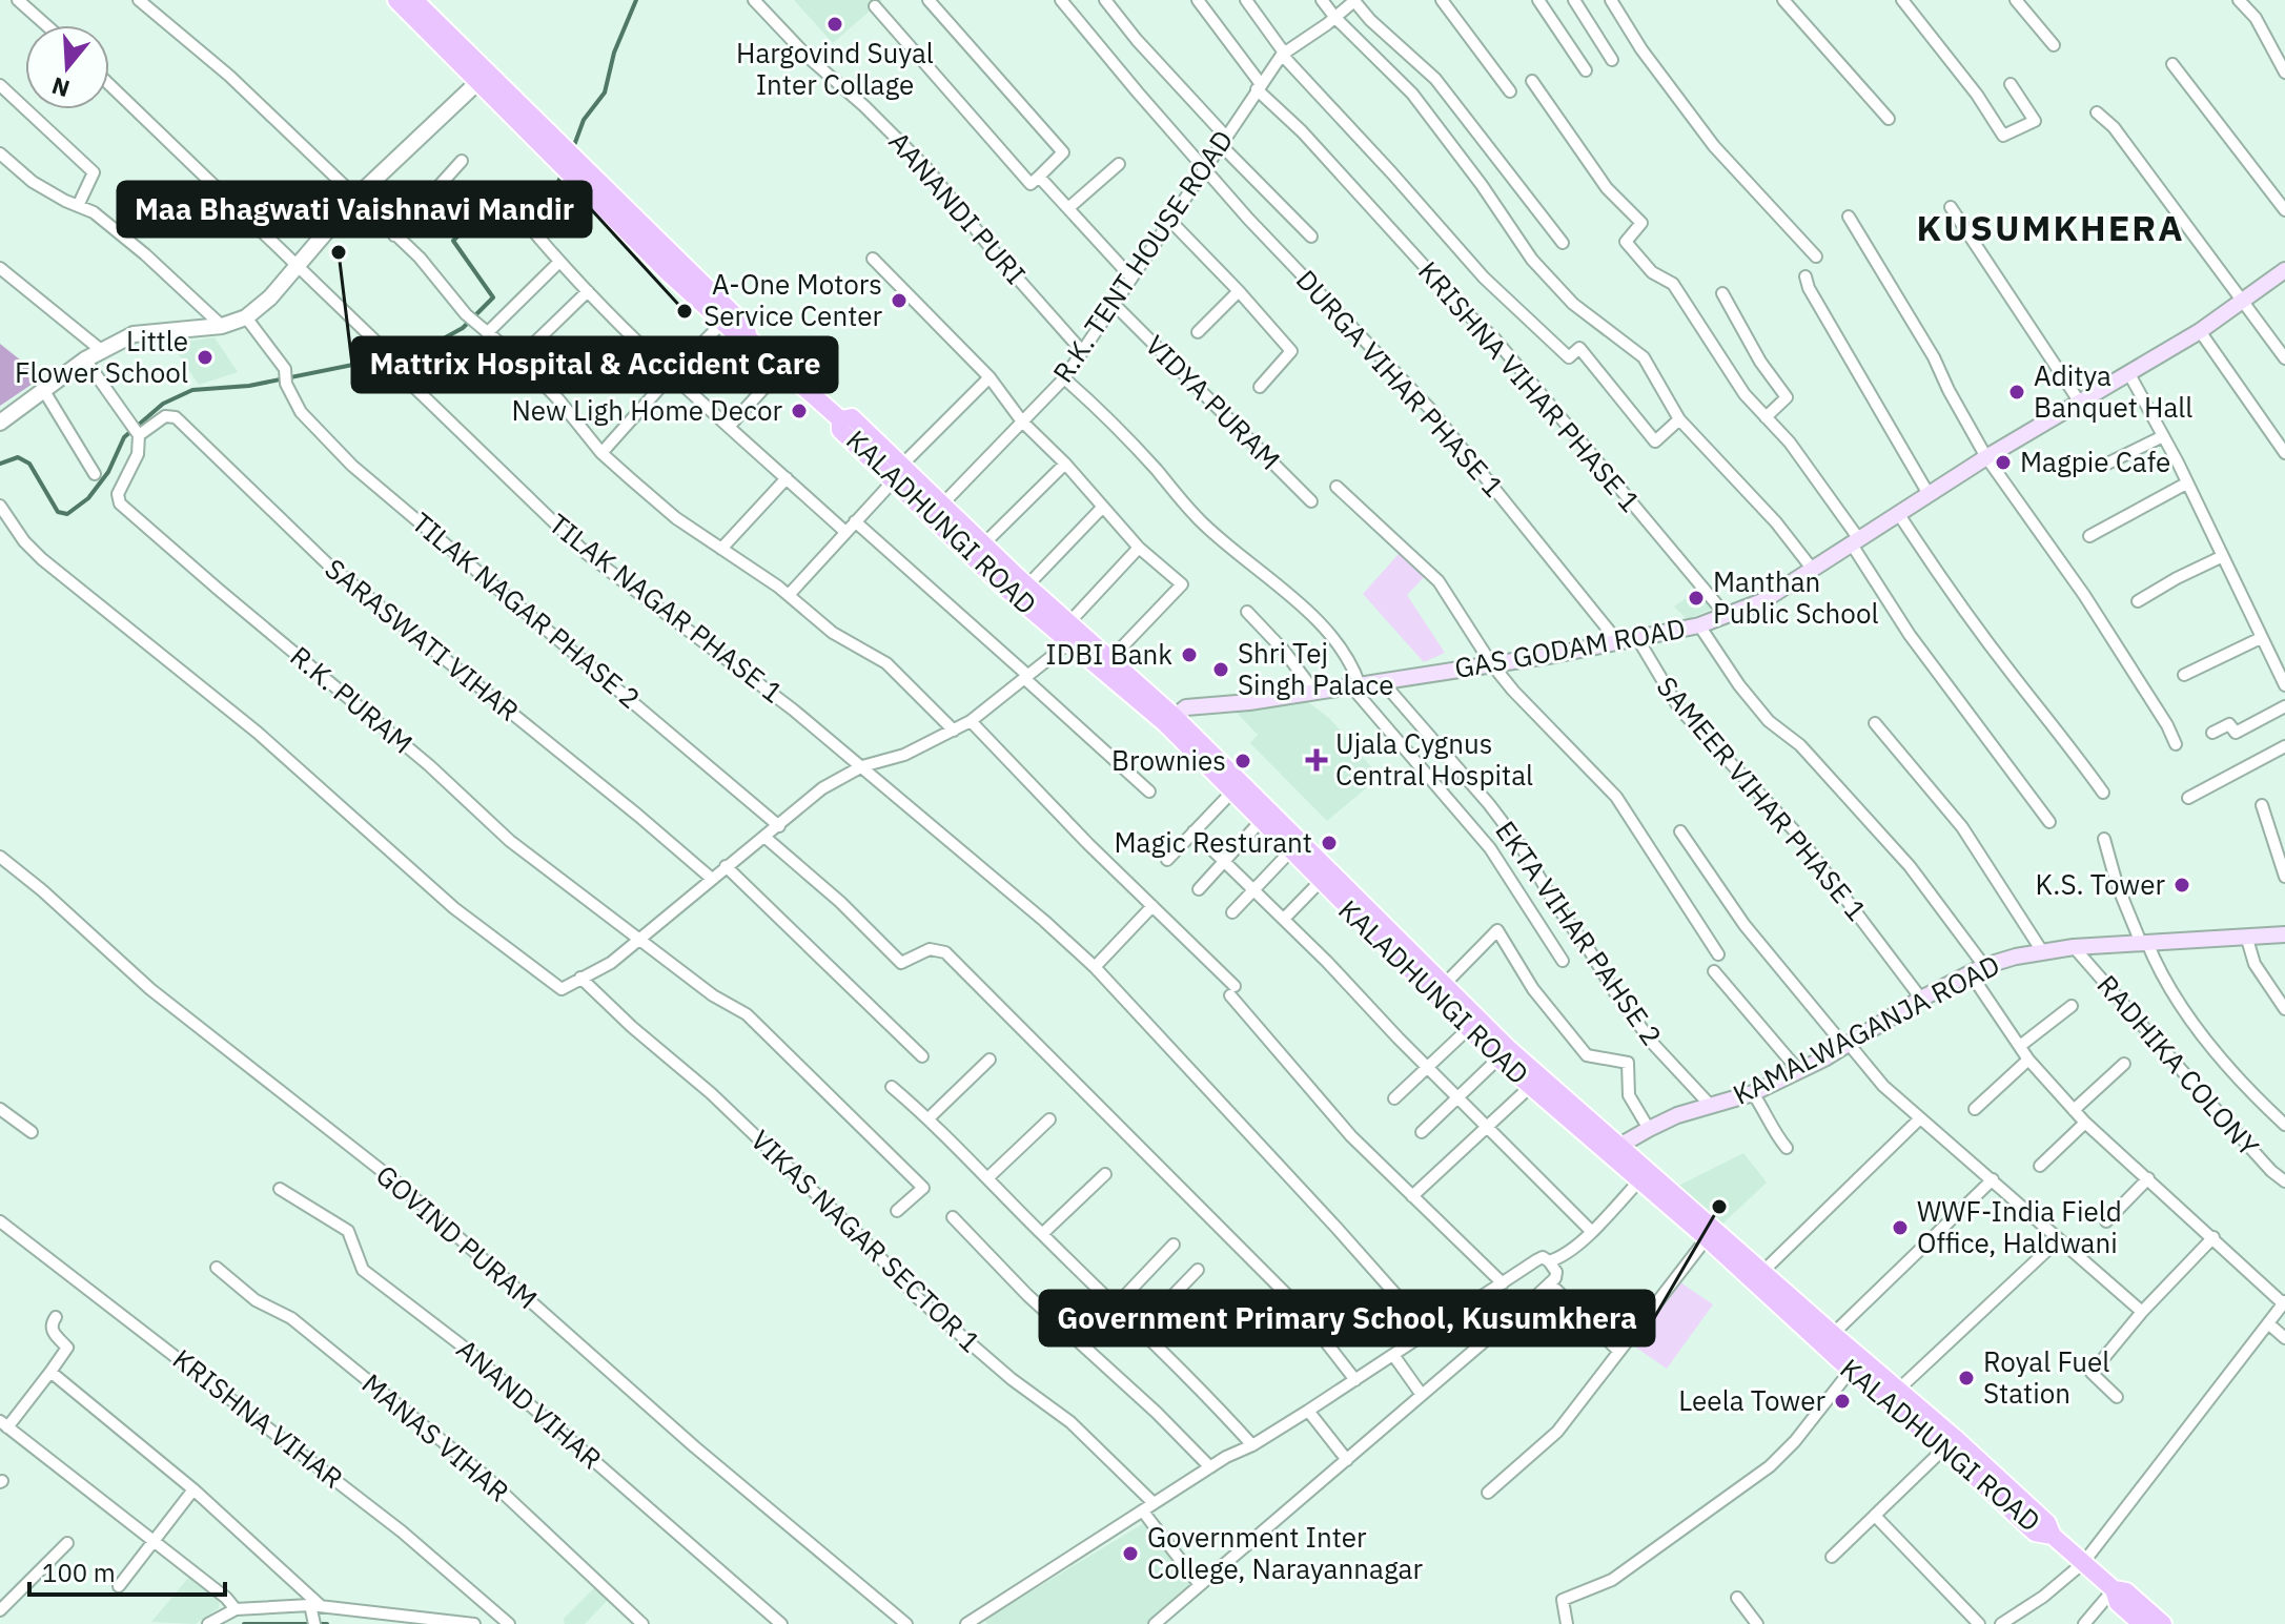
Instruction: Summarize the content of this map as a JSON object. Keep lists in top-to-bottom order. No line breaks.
{"streets":{"main road":["KALADHUNGI ROAD","GAS GODAM ROAD","KAMALWAGANJA ROAD"],"street":["AANANDI PURI","R.K. TENT HOUSE ROAD","DURGA VIHAR PHASE 1","KRISHNA VIHAR PHASE 1","VIDYA PURAM","TILAK NAGAR PHASE 1","TILAK NAGAR PHASE 2","SARASWATI VIHAR","R.K. PURAM","SAMEER VIHAR PHASE 1","EKTA VIHAR PAHSE 2","RADHIKA COLONY","GOVIND PURAM","VIKAS NAGAR SECTOR 1","ANAND VIHAR","KRISHNA VIHAR","MANAS VIHAR"]},"crossings":[["AANANDI PURI","R.K. TENT HOUSE ROAD"],["R.K. TENT HOUSE ROAD","DURGA VIHAR PHASE 1"],["R.K. TENT HOUSE ROAD","KRISHNA VIHAR PHASE 1"],["R.K. TENT HOUSE ROAD","VIDYA PURAM"],["R.K. TENT HOUSE ROAD","KALADHUNGI ROAD"],["DURGA VIHAR PHASE 1","GAS GODAM ROAD"],["KRISHNA VIHAR PHASE 1","GAS GODAM ROAD"],["KALADHUNGI ROAD","GAS GODAM ROAD"],["KALADHUNGI ROAD","KAMALWAGANJA ROAD"],["SARASWATI VIHAR","R.K. PURAM"],["GAS GODAM ROAD","SAMEER VIHAR PHASE 1"],["GAS GODAM ROAD","EKTA VIHAR PAHSE 2"],["SAMEER VIHAR PHASE 1","KAMALWAGANJA ROAD"],["EKTA VIHAR PAHSE 2","KAMALWAGANJA ROAD"],["KAMALWAGANJA ROAD","RADHIKA COLONY"]],"districts":["KUSUMKHERA"],"places":{"other":["Hargovind Suyal Inter Collage","Mattrix Hospital & Accident Care","A-One Motors Service Center","Maa Bhagwati Vaishnavi Mandir","Little Flower School","Aditya Banquet Hall","New Ligh Home Decor","Magpie Cafe","Manthan Public School","IDBI Bank","Shri Tej Singh Palace","Brownies","Magic Resturant","K.S. Tower","Government Primary School, Kusumkhera","WWF-India Field Office, Haldwani","Royal Fuel Station","Leela Tower","Government Inter College, Narayannagar"],"health":["Ujala Cygnus Central Hospital"]},"scale_bar":"100 m","north":"bottom"}
